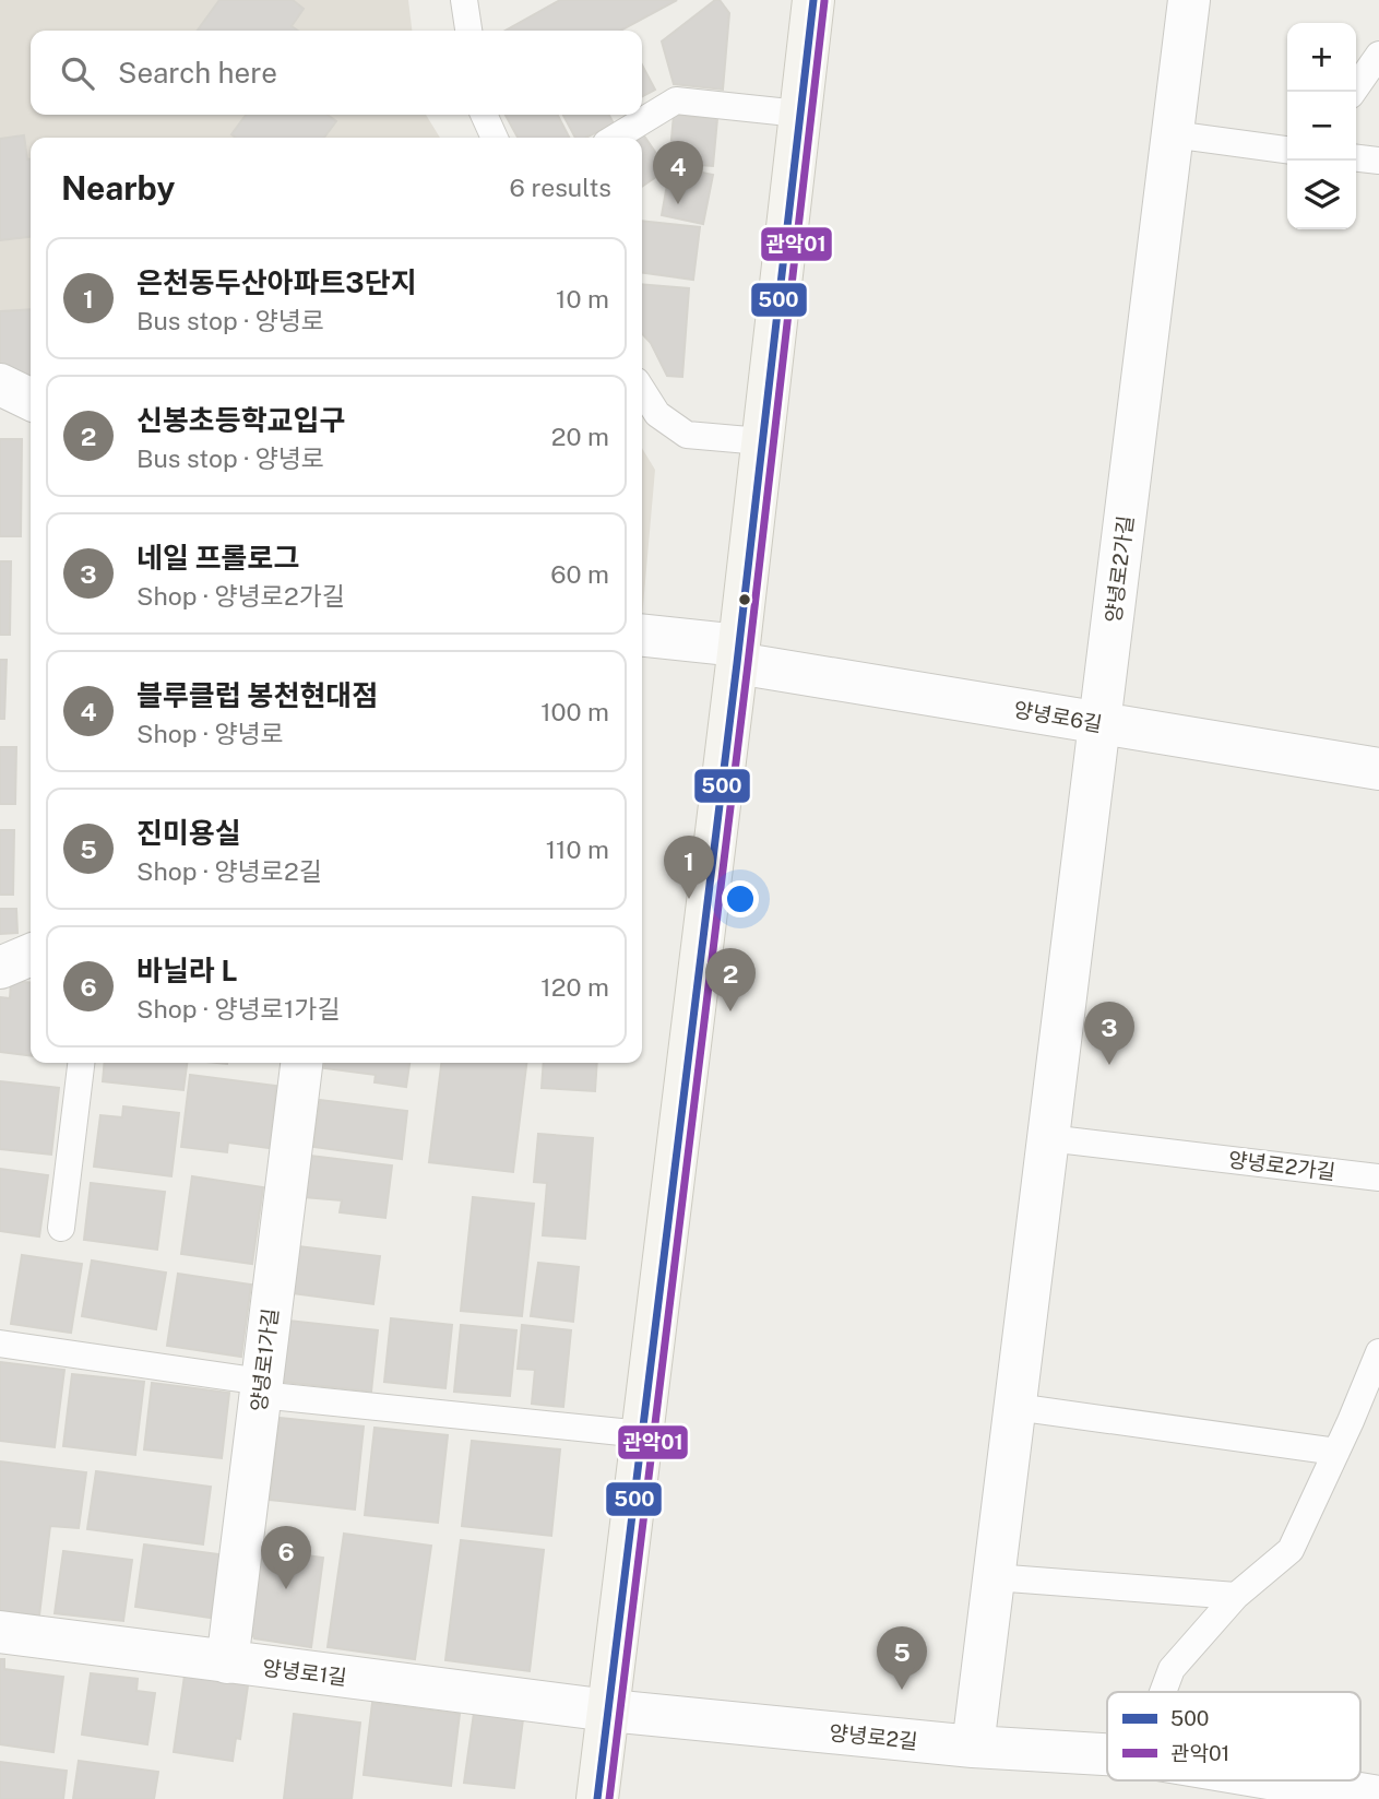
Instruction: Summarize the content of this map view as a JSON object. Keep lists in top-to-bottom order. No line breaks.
{"streets":{"street":["양녕로2가길","양녕로6길","양녕로1가길","양녕로1길","양녕로2길"]},"crossings":[["양녕로2가길","양녕로6길"],["양녕로2가길","양녕로2길"],["양녕로1가길","양녕로1길"],["양녕로1길","양녕로2길"]],"lines":["transit line 500","transit line 관악01"],"legend":["500","관악01"],"page":{"map_buttons":["+","−"],"search":"Search here","heading":["Nearby","6 results"],"pins":["4","1","2","3","6","5"],"list":[{"mark":"1","name":"은천동두산아파트3단지","note":"Bus stop · 양녕로","value":"10 m"},{"mark":"2","name":"신봉초등학교입구","note":"Bus stop · 양녕로","value":"20 m"},{"mark":"3","name":"네일 프롤로그","note":"Shop · 양녕로2가길","value":"60 m"},{"mark":"4","name":"블루클럽 봉천현대점","note":"Shop · 양녕로","value":"100 m"},{"mark":"5","name":"진미용실","note":"Shop · 양녕로2길","value":"110 m"},{"mark":"6","name":"바닐라 L","note":"Shop · 양녕로1가길","value":"120 m"}]}}
